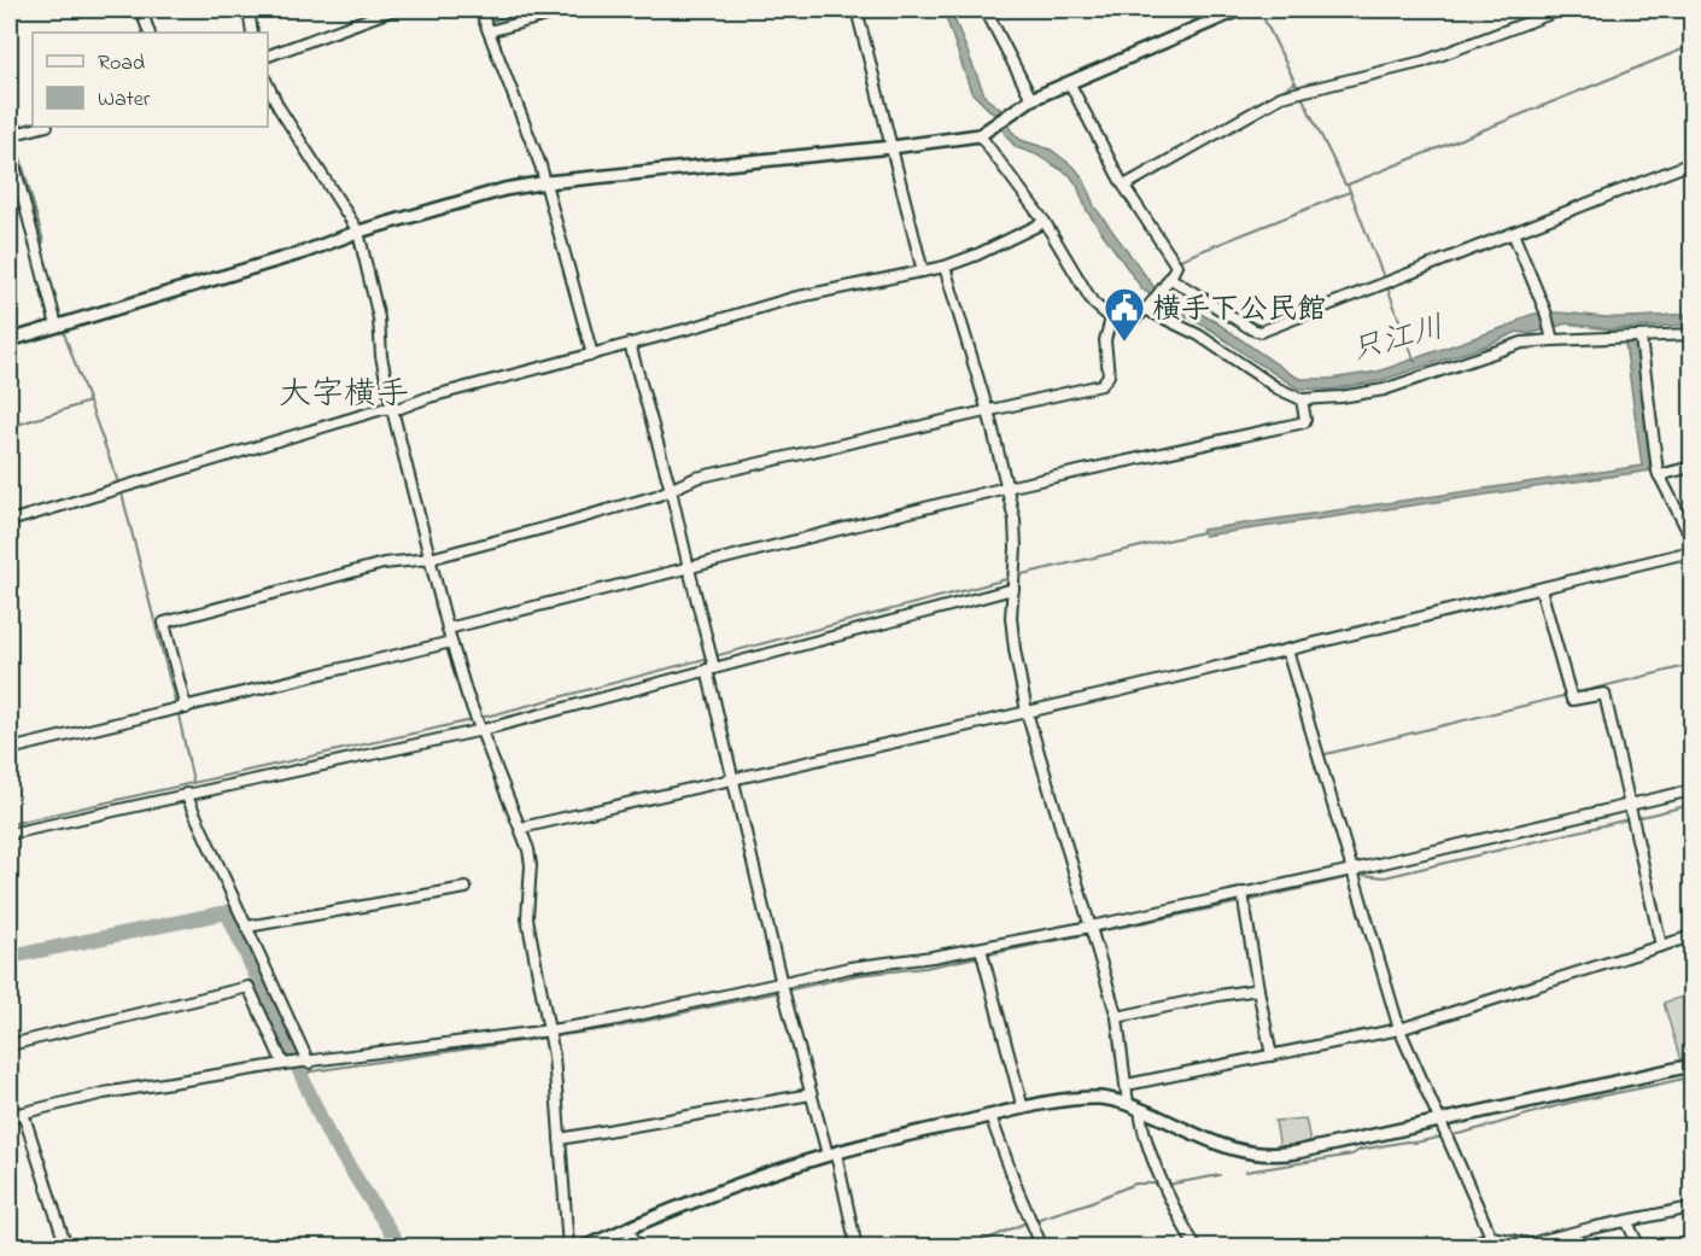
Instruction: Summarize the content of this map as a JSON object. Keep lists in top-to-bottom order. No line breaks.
{"districts":["大字横手"],"water":["只江川"],"places":{"public building":["横手下公民館"]},"legend":["Road","Water"]}
